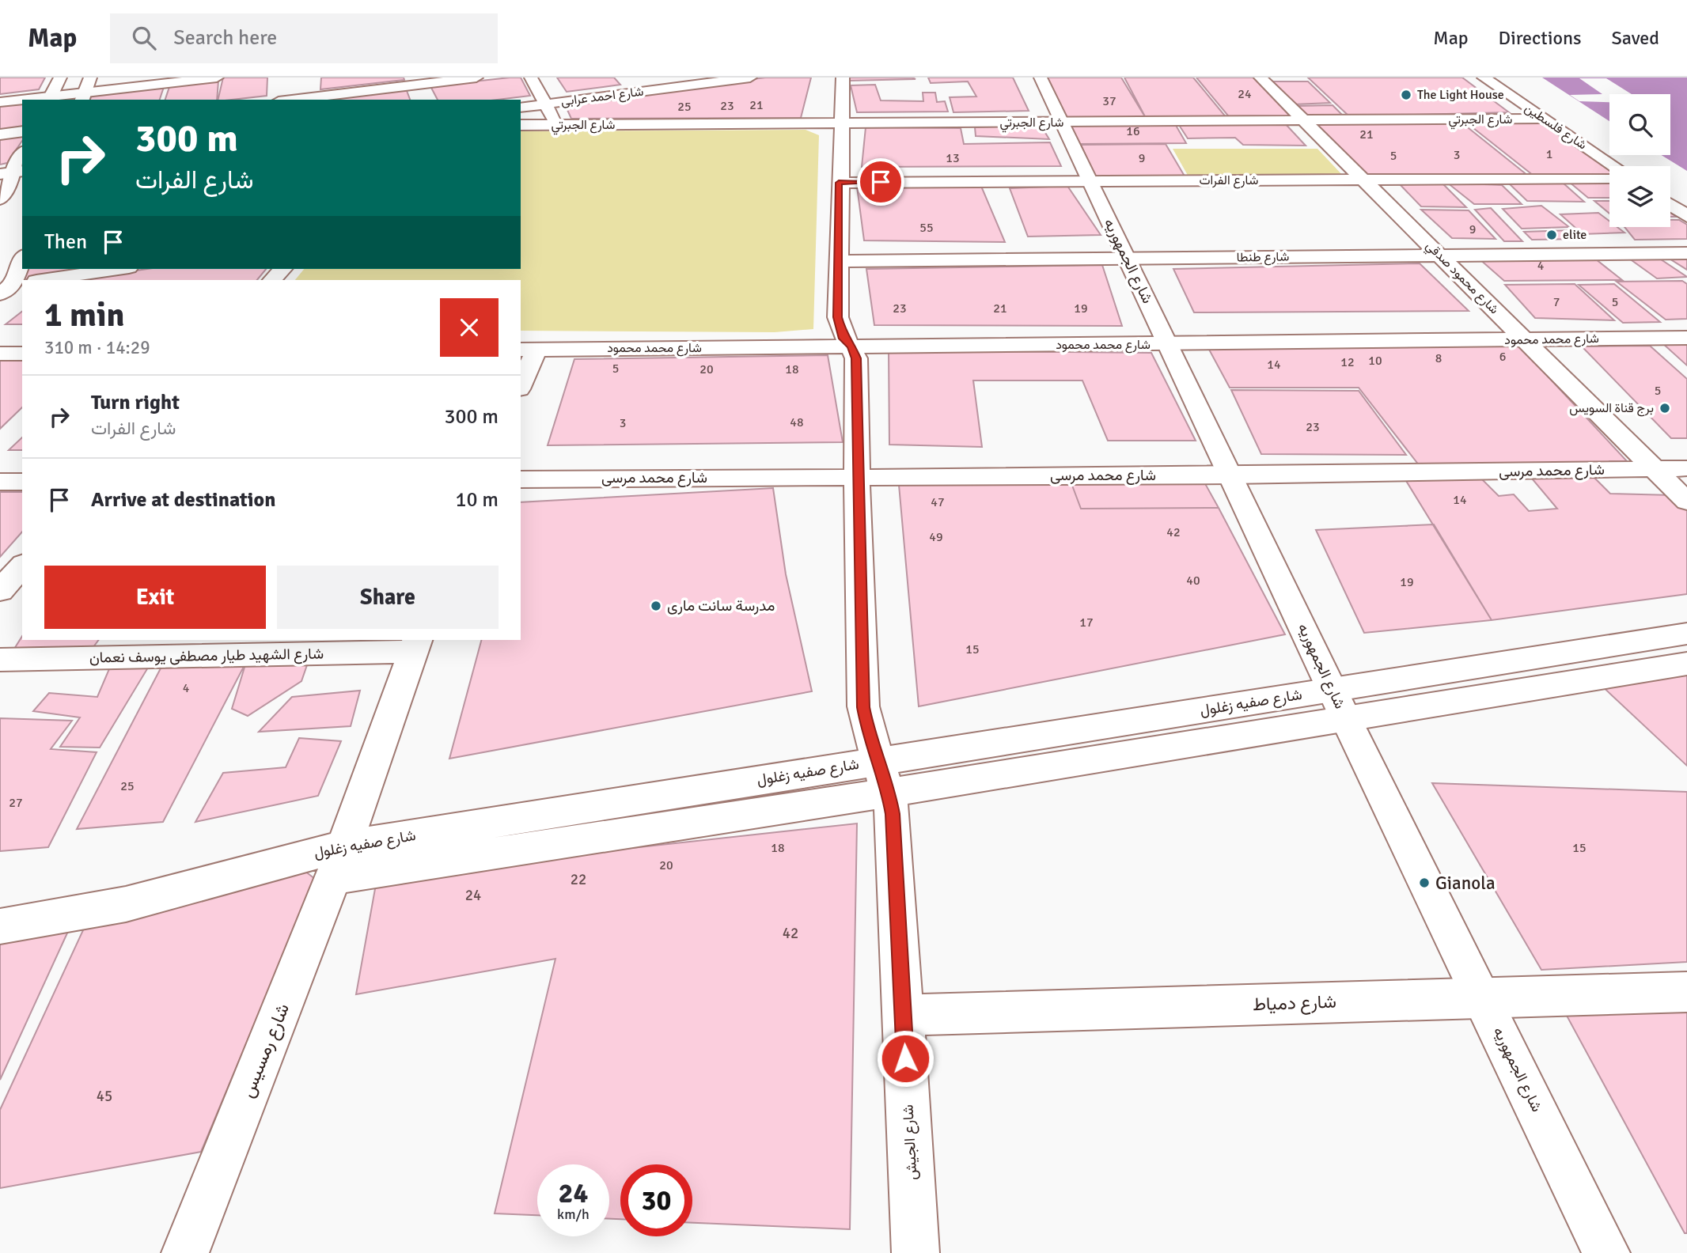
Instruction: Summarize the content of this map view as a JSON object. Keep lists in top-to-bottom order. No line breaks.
{"streets":{"street":["شارع احمد عرابى","شارع الجبرتي","شارع فلسطين","شارع الفرات","شارع طنطا","شارع الجمهوريه","شارع محمود صدقي","شارع محمد محمود","شارع محمد مرسى","شارع الشهيد طيار مصطفى يوسف نعمان","شارع صفيه زغلول","شارع دمياط","شارع رمسيس","شارع الجيش"]},"crossings":[["شارع الجبرتي","شارع فلسطين"],["شارع الجبرتي","شارع الجمهوريه"],["شارع الجبرتي","شارع محمود صدقي"],["شارع الجبرتي","شارع الجيش"],["شارع الفرات","شارع الجمهوريه"],["شارع الفرات","شارع محمود صدقي"],["شارع الفرات","شارع الجيش"],["شارع طنطا","شارع الجمهوريه"],["شارع طنطا","شارع محمود صدقي"],["شارع طنطا","شارع الجيش"],["شارع الجمهوريه","شارع محمد محمود"],["شارع الجمهوريه","شارع محمد مرسى"],["شارع الجمهوريه","شارع صفيه زغلول"],["شارع الجمهوريه","شارع دمياط"],["شارع محمود صدقي","شارع محمد محمود"],["شارع محمود صدقي","شارع محمد مرسى"],["شارع محمد محمود","شارع الجيش"],["شارع محمد مرسى","شارع الجيش"],["شارع الشهيد طيار مصطفى يوسف نعمان","شارع رمسيس"],["شارع صفيه زغلول","شارع رمسيس"],["شارع صفيه زغلول","شارع الجيش"],["شارع دمياط","شارع الجيش"]],"places":["The Light House","elite","برج قناة السويس","مدرسة سانت مارى","Gianola"],"house_numbers":["24","37","21","23","25","16","21","1","3","5","13","9","55","9","4","7","5","23","21","19","6","8","10","12","14","5","20","18","5","48","3","23","14","47","42","49","40","19","17","15","4","25","27","18","15","20","22","24","42","45"],"page":{"header":"Map","search":"Search here","nav":["Map","Directions","Saved"],"turn":["300 m","شارع الفرات"],"then":"Then","heading":["1 min","310 m · 14:29"],"list":[{"name":"Turn right","note":"شارع الفرات","value":"300 m"},{"name":"Arrive at destination","value":"10 m"}],"buttons":["Exit","Share"],"speed":"24 km/h","limit":"30"}}
